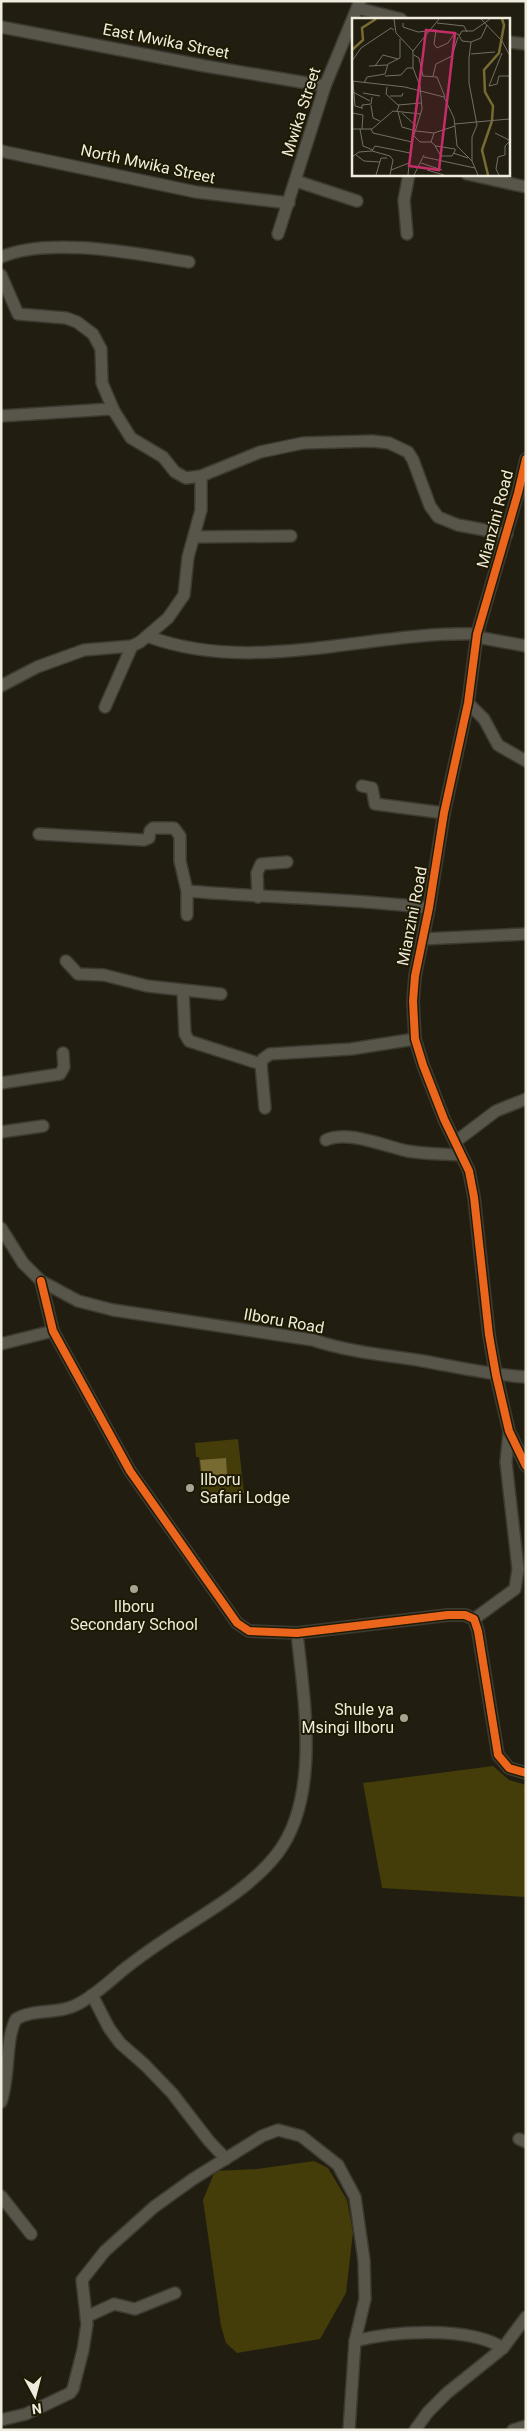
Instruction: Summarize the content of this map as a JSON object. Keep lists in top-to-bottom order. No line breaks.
{"streets":{"street":["East Mwika Street","Mwika Street","North Mwika Street","Mianzini Road","Ilboru Road"]},"crossings":[["East Mwika Street","Mwika Street"],["Mwika Street","North Mwika Street"],["Mianzini Road","Ilboru Road"]],"places":["Ilboru Safari Lodge","Ilboru Secondary School","Shule ya Msingi Ilboru"],"north":"bottom"}
